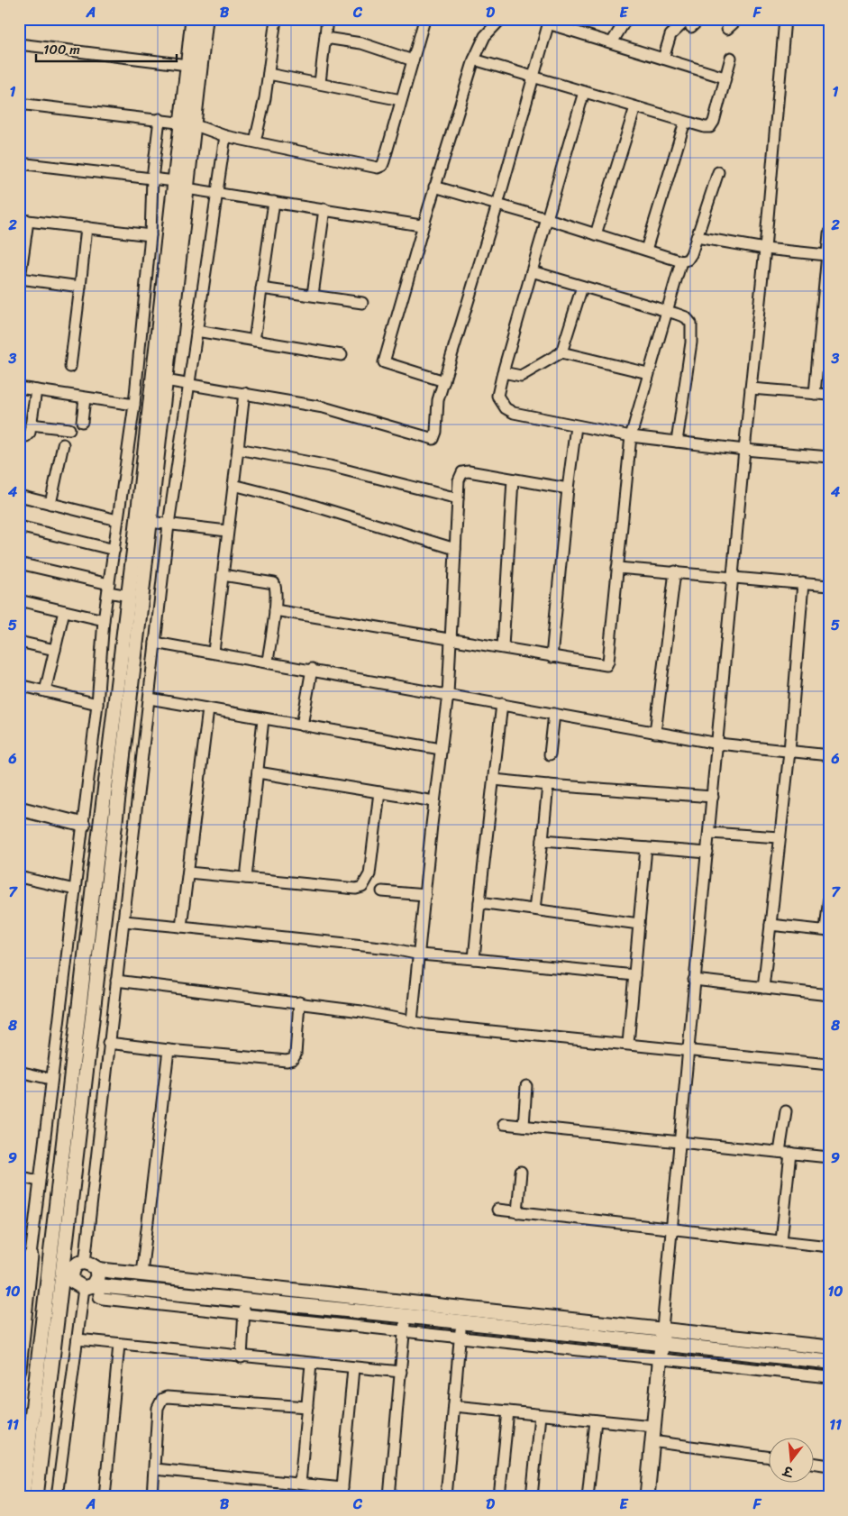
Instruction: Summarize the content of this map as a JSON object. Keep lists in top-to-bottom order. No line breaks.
{"scale_bar":"100 m","north":"bottom","grid":{"columns":["A","B","C","D","E","F"],"rows":["1","2","3","4","5","6","7","8","9","10","11"]}}
